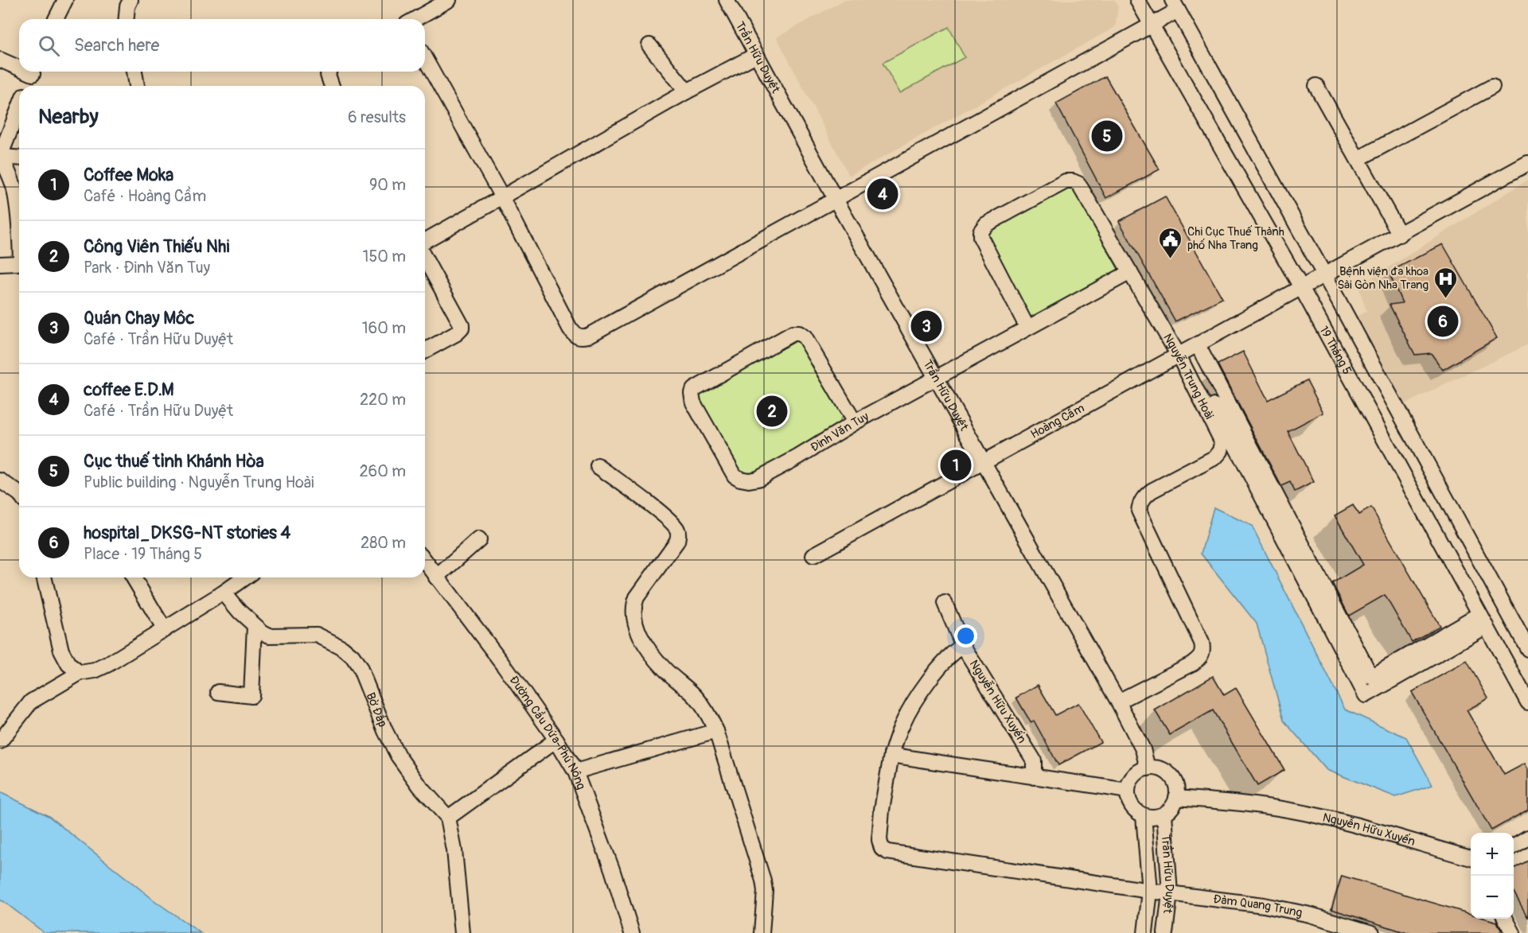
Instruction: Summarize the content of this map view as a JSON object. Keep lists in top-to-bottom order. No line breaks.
{"streets":{"street":["Trần Hữu Duyệt","19 Tháng 5","Nguyễn Trung Hoài","Hoàng Cầm","Đinh Văn Tuy","Nguyễn Hữu Xuyến","Bờ Đắp","Đường Cầu Dứa-Phú Nông","Đàm Quang Trung"]},"crossings":[["Trần Hữu Duyệt","Nguyễn Trung Hoài"],["Trần Hữu Duyệt","Hoàng Cầm"],["Trần Hữu Duyệt","Đinh Văn Tuy"],["Trần Hữu Duyệt","Nguyễn Hữu Xuyến"],["Trần Hữu Duyệt","Đàm Quang Trung"],["19 Tháng 5","Hoàng Cầm"],["Nguyễn Trung Hoài","Hoàng Cầm"],["Nguyễn Trung Hoài","Đinh Văn Tuy"]],"places":{"public building":["Chi Cục Thuế Thành phố Nha Trang"],"hospital":["Bệnh viện đa khoa Sài Gòn Nha Trang"]},"page":{"search":"Search here","heading":["Nearby","6 results"],"pins":["5","4","6","3","2","1"],"list":[{"mark":"1","name":"Coffee Moka","note":"Café · Hoàng Cầm","value":"90 m"},{"mark":"2","name":"Công Viên Thiếu Nhi","note":"Park · Đinh Văn Tuy","value":"150 m"},{"mark":"3","name":"Quán Chay Môc","note":"Café · Trần Hữu Duyệt","value":"160 m"},{"mark":"4","name":"coffee E.D.M","note":"Café · Trần Hữu Duyệt","value":"220 m"},{"mark":"5","name":"Cục thuế tỉnh Khánh Hòa","note":"Public building · Nguyễn Trung Hoài","value":"260 m"},{"mark":"6","name":"hospital_DKSG-NT stories 4","note":"Place · 19 Tháng 5","value":"280 m"}],"map_buttons":["+","−"]}}
